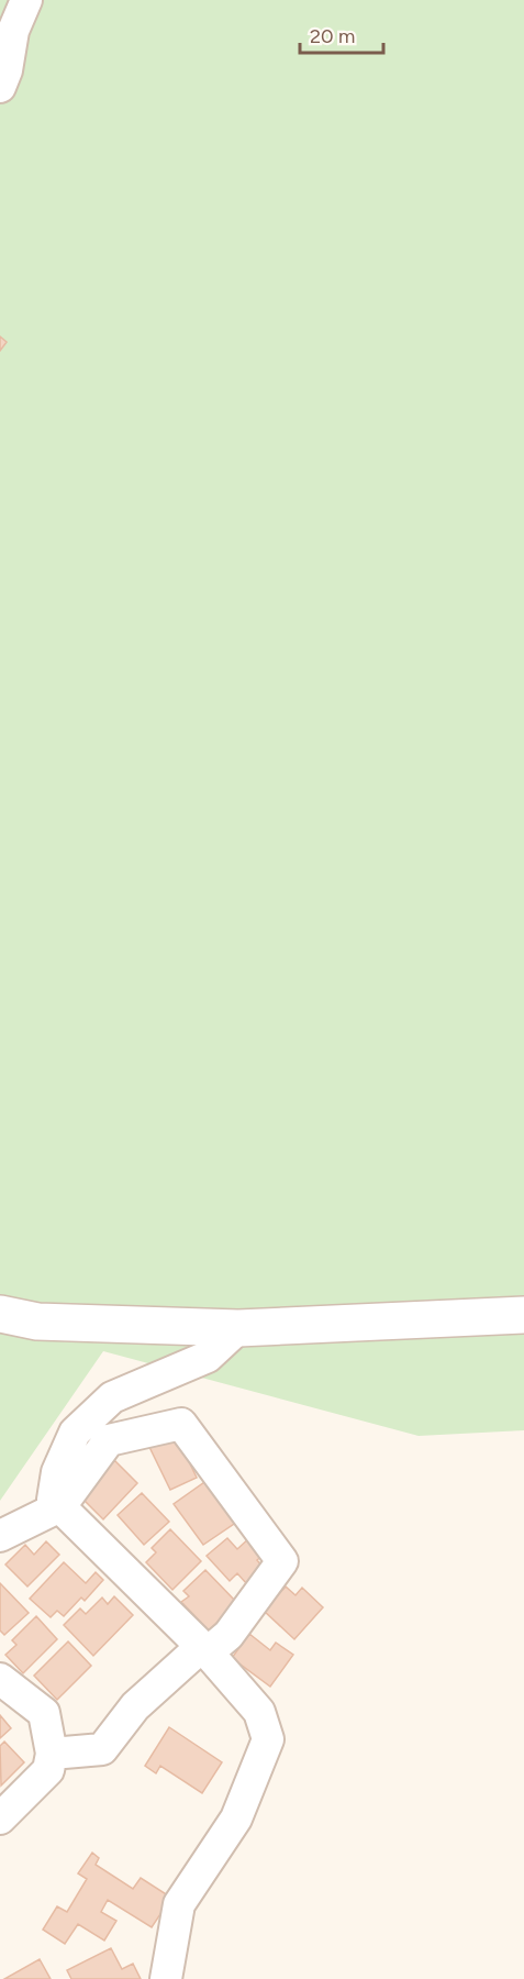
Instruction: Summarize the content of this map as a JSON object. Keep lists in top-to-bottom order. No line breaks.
{"scale_bar":"20 m"}
